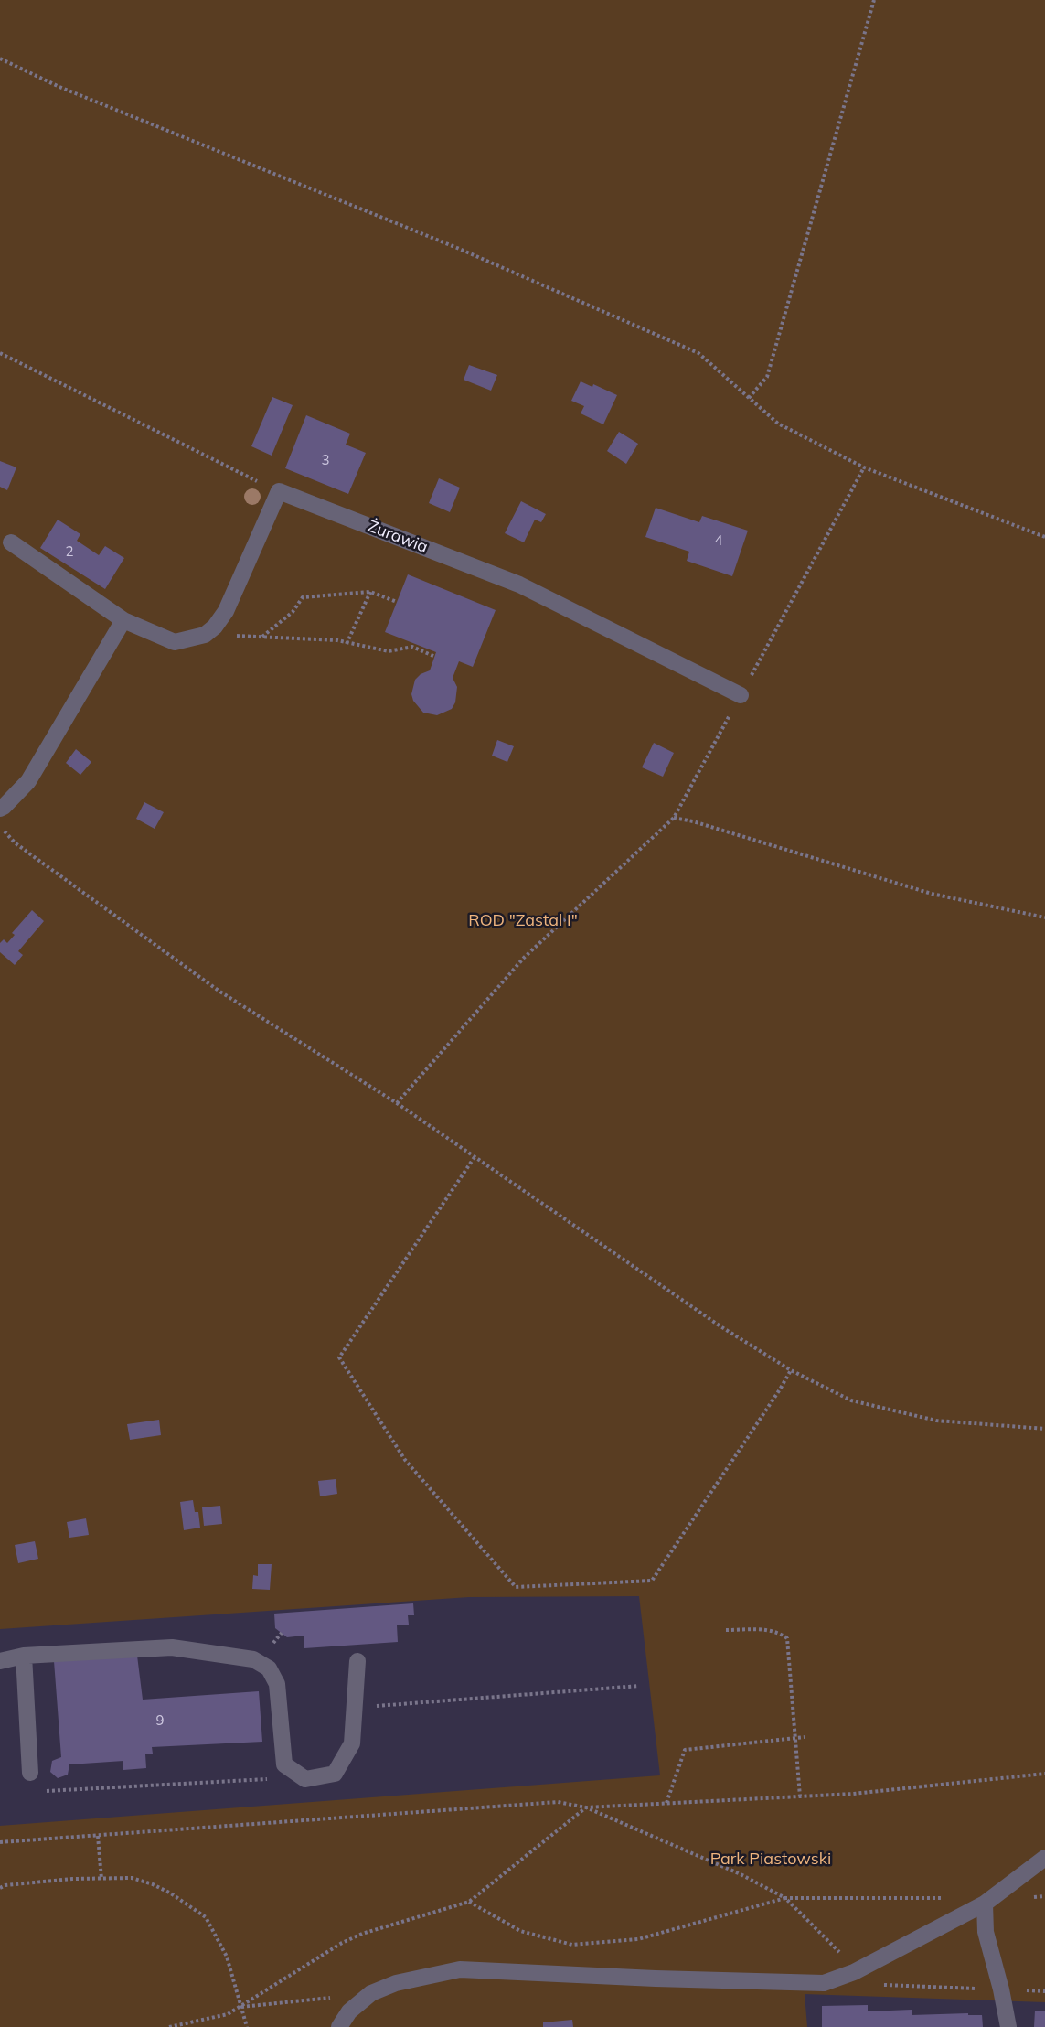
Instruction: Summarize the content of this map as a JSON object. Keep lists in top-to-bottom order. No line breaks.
{"streets":{"street":["Żurawia"]},"parks":["ROD \"Zastal I\"","Park Piastowski"],"house_numbers":["3","4","2","9"]}
